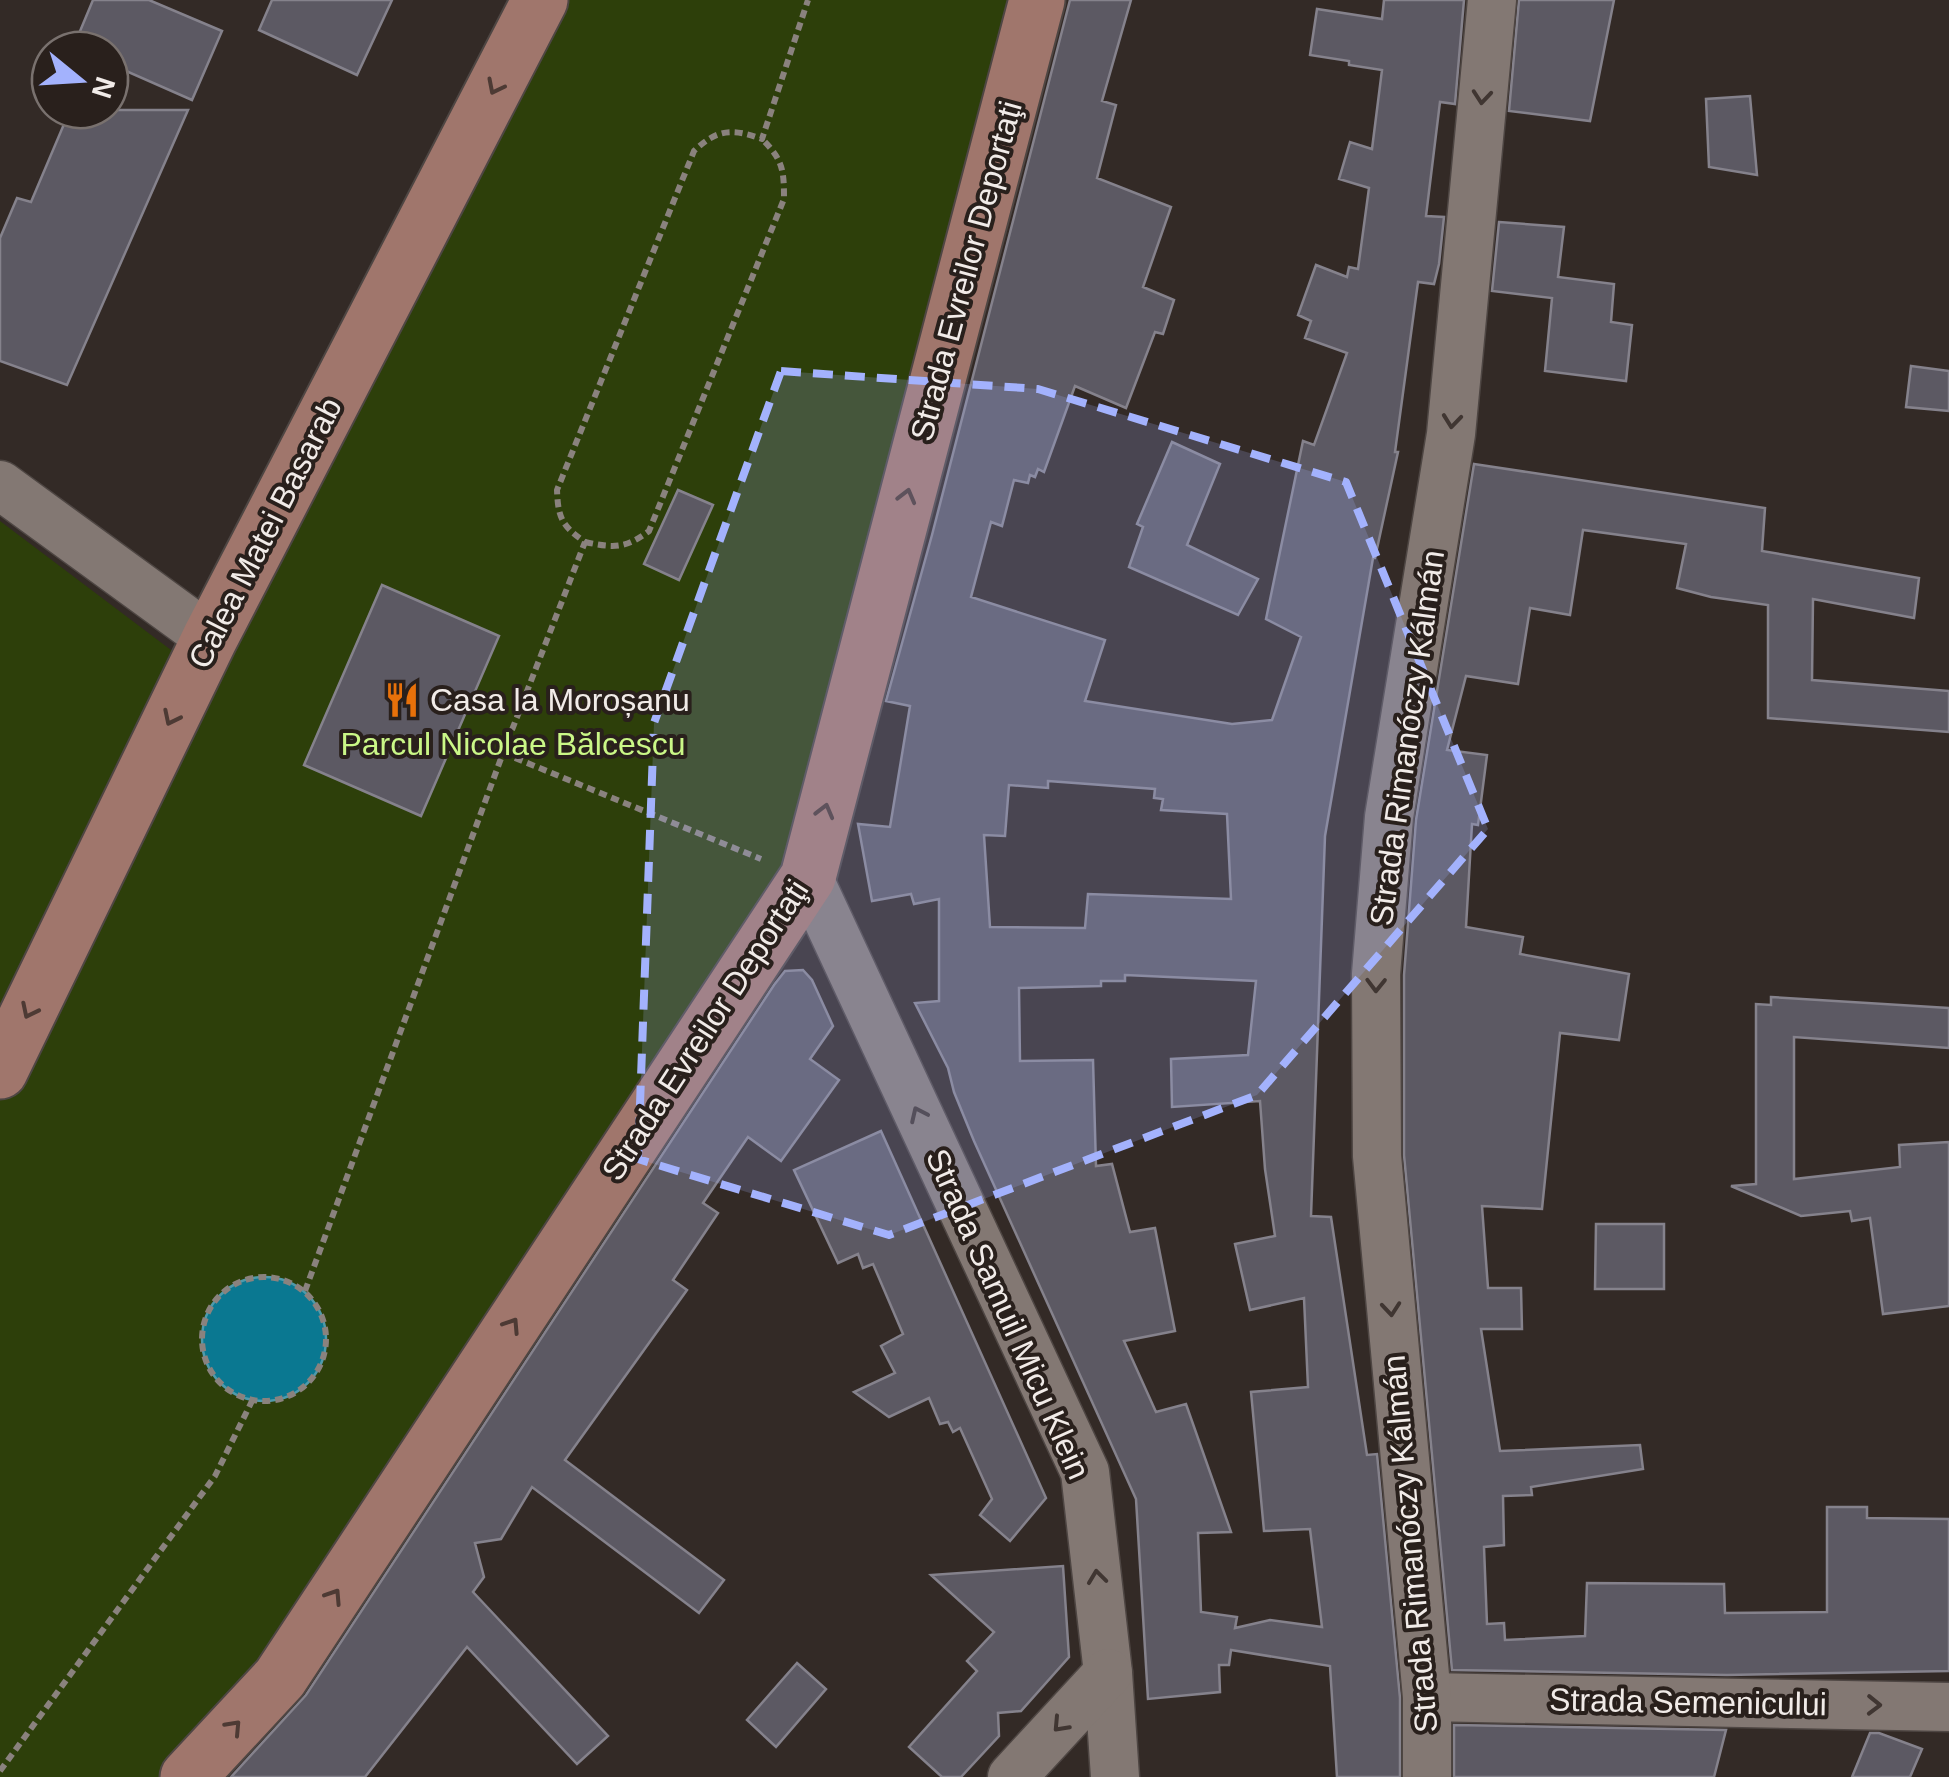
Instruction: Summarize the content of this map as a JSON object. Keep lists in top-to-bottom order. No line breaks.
{"streets":{"main road":["Strada Evreilor Deportaţi","Calea Matei Basarab"],"street":["Strada Rimanóczy Kálmán","Strada Samuil Micu Klein","Strada Semenicului"]},"crossings":[["Strada Evreilor Deportaţi","Strada Samuil Micu Klein"],["Strada Rimanóczy Kálmán","Strada Semenicului"]],"one_way":["Strada Evreilor Deportaţi","Calea Matei Basarab","Strada Rimanóczy Kálmán","Strada Samuil Micu Klein","Strada Semenicului"],"parks":["Parcul Nicolae Bălcescu"],"places":{"restaurant":["Casa la Moroșanu"]},"north":"right"}
